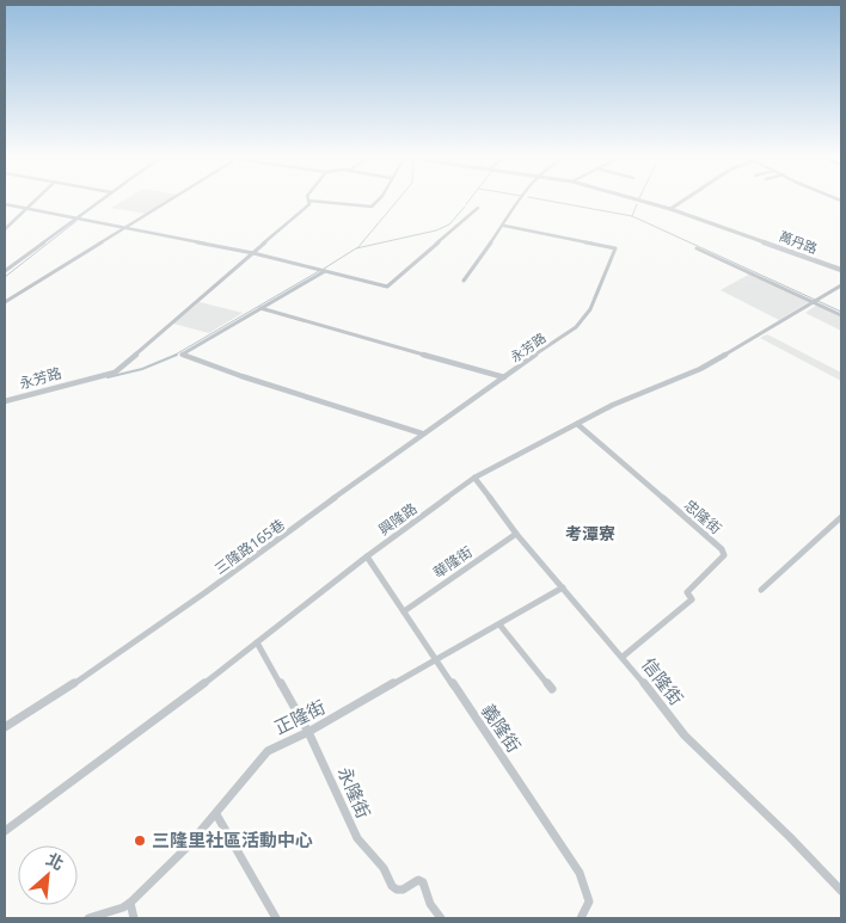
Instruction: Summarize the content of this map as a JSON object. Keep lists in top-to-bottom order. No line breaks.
{"streets":{"street":["萬丹路","永芳路","忠隆街","興隆路","三隆路165巷","華隆街","信隆街","正隆街","義隆街","永隆街"]},"crossings":[["永芳路","三隆路165巷"],["忠隆街","興隆路"],["忠隆街","信隆街"],["興隆路","信隆街"],["興隆路","義隆街"],["興隆路","永隆街"],["華隆街","信隆街"],["華隆街","義隆街"],["信隆街","正隆街"],["正隆街","義隆街"],["正隆街","永隆街"]],"districts":["考潭寮"],"places":["三隆里社區活動中心"],"north":"top right"}
